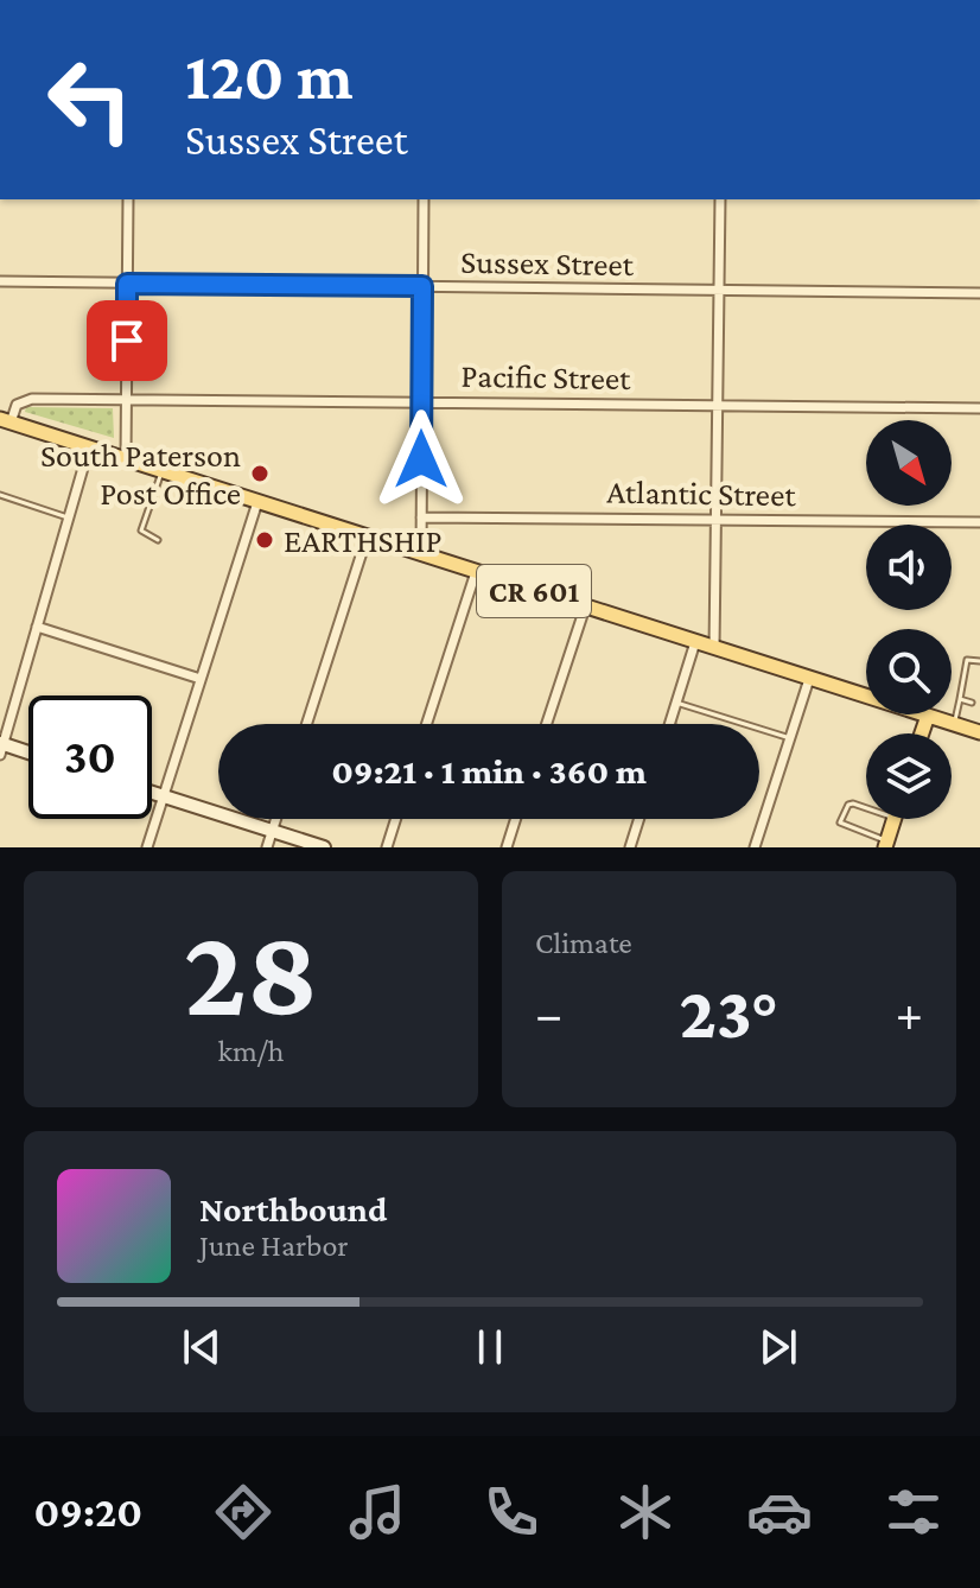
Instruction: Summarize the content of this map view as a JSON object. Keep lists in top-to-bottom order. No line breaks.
{"streets":{"main road":["CR 601"],"street":["Sussex Street","Pacific Street","Atlantic Street"]},"crossings":[["Pacific Street","CR 601"]],"places":["South Paterson Post Office","EARTHSHIP"],"north":"bottom right","page":{"turn":["120 m","Sussex Street"],"limit":"30","trip":"09:21 · 1 min · 360 m","tile":[["28","km/h"],"Climate"],"heat":["−","23°","+"],"song":["Northbound","June Harbor"],"tabs":"09:20"}}
